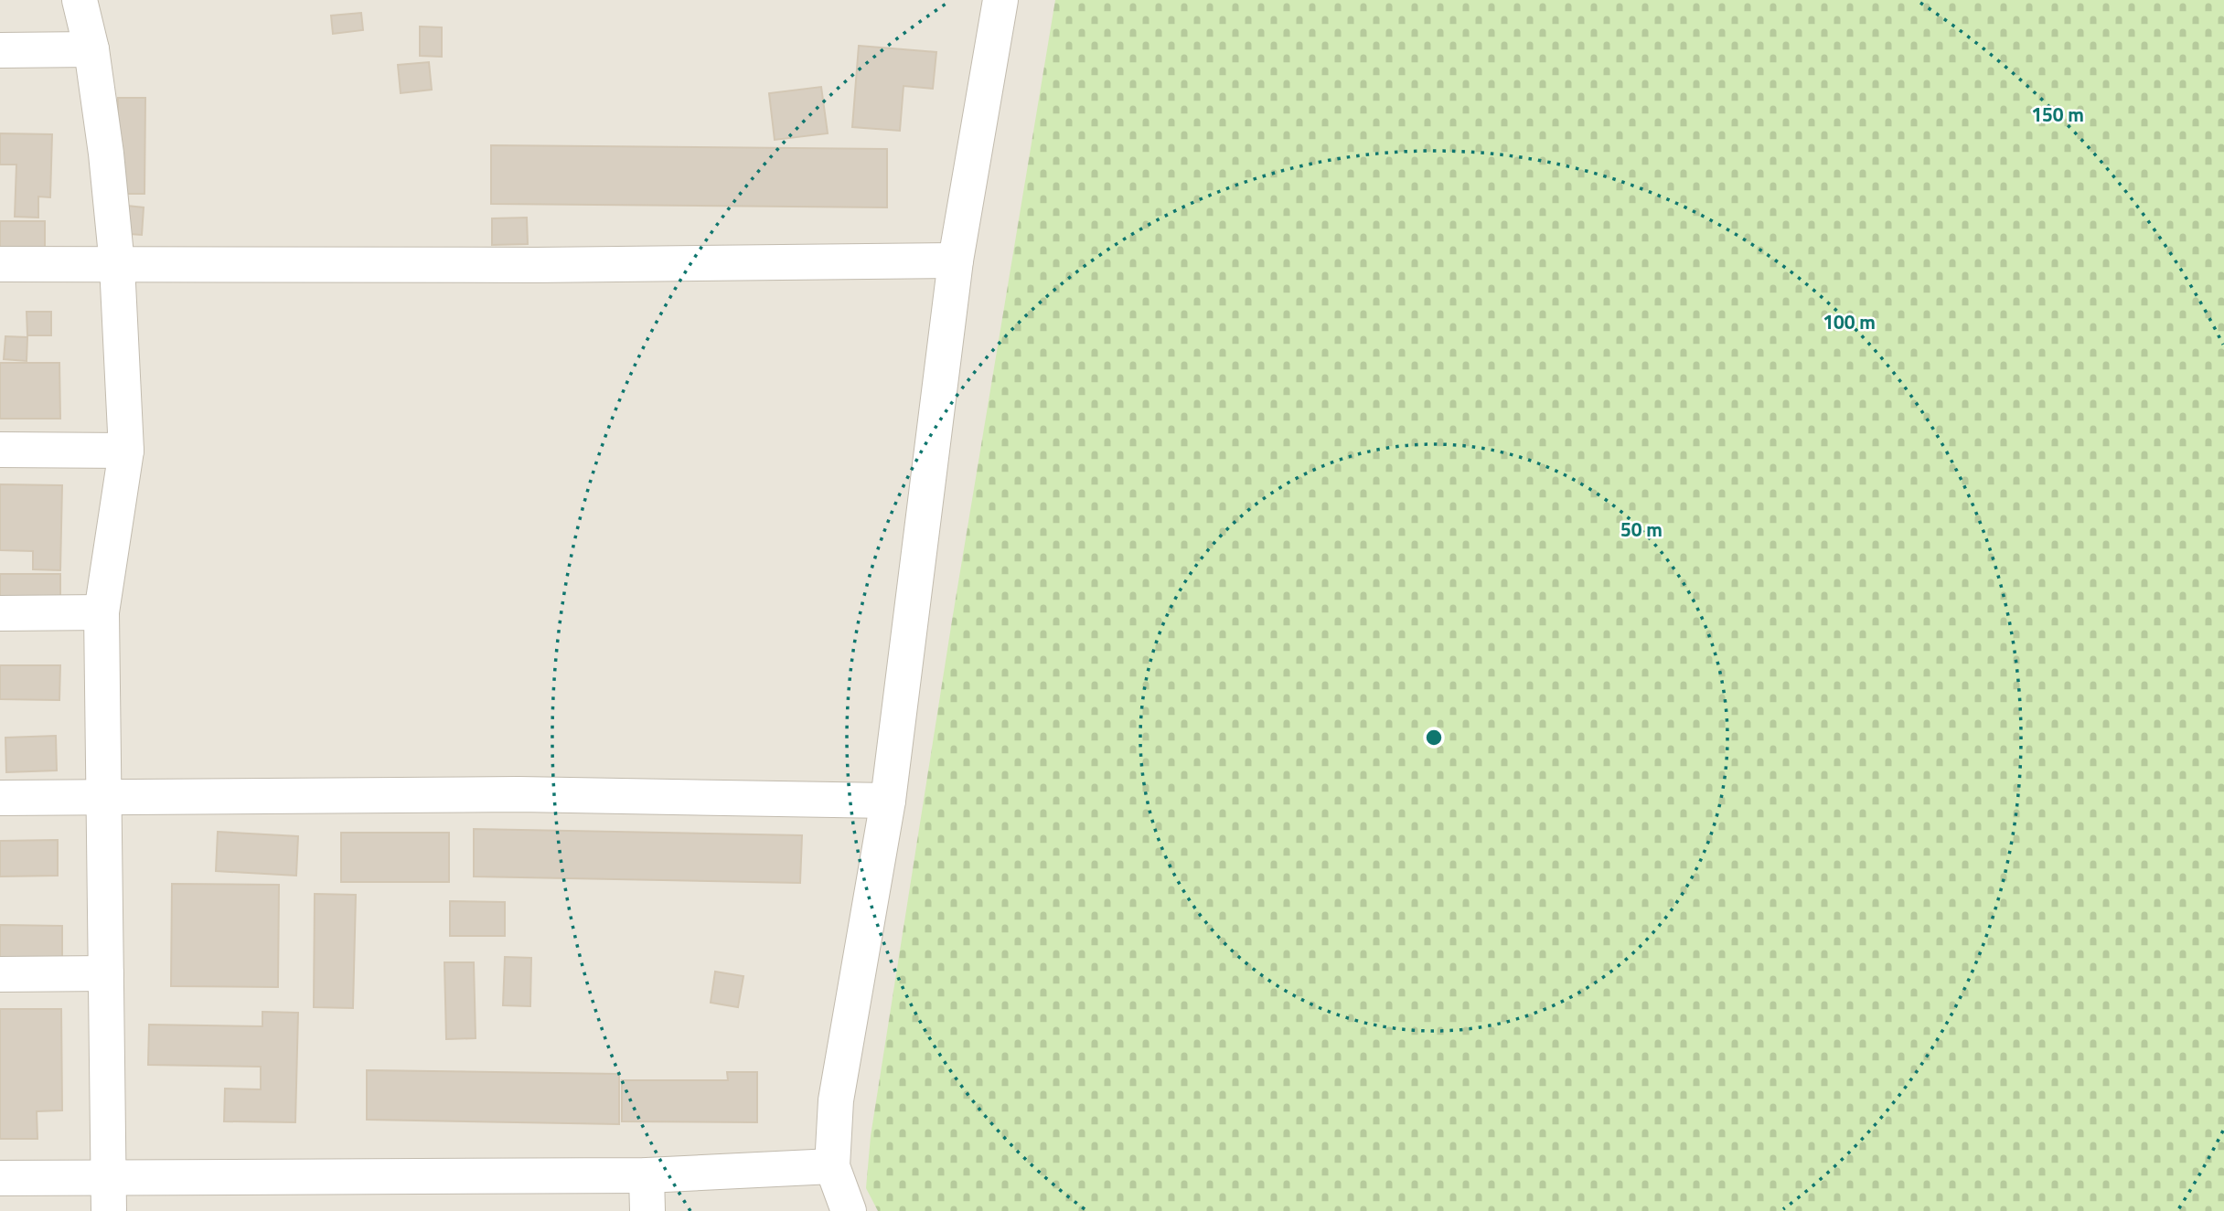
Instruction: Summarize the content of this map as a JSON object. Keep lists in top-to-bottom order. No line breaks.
{"rings":["150 m","100 m","50 m"]}
